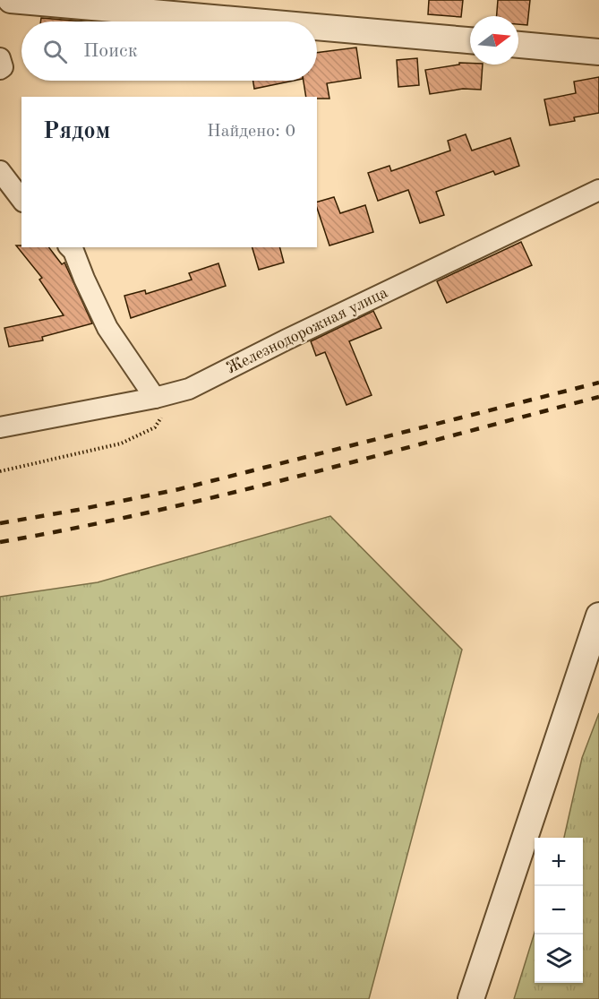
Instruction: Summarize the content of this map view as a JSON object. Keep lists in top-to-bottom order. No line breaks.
{"streets":{"street":["Железнодорожная улица"]},"north":"right","page":{"search":"Поиск","heading":["Рядом","Найдено: 0"],"map_buttons":["+","−"]}}
